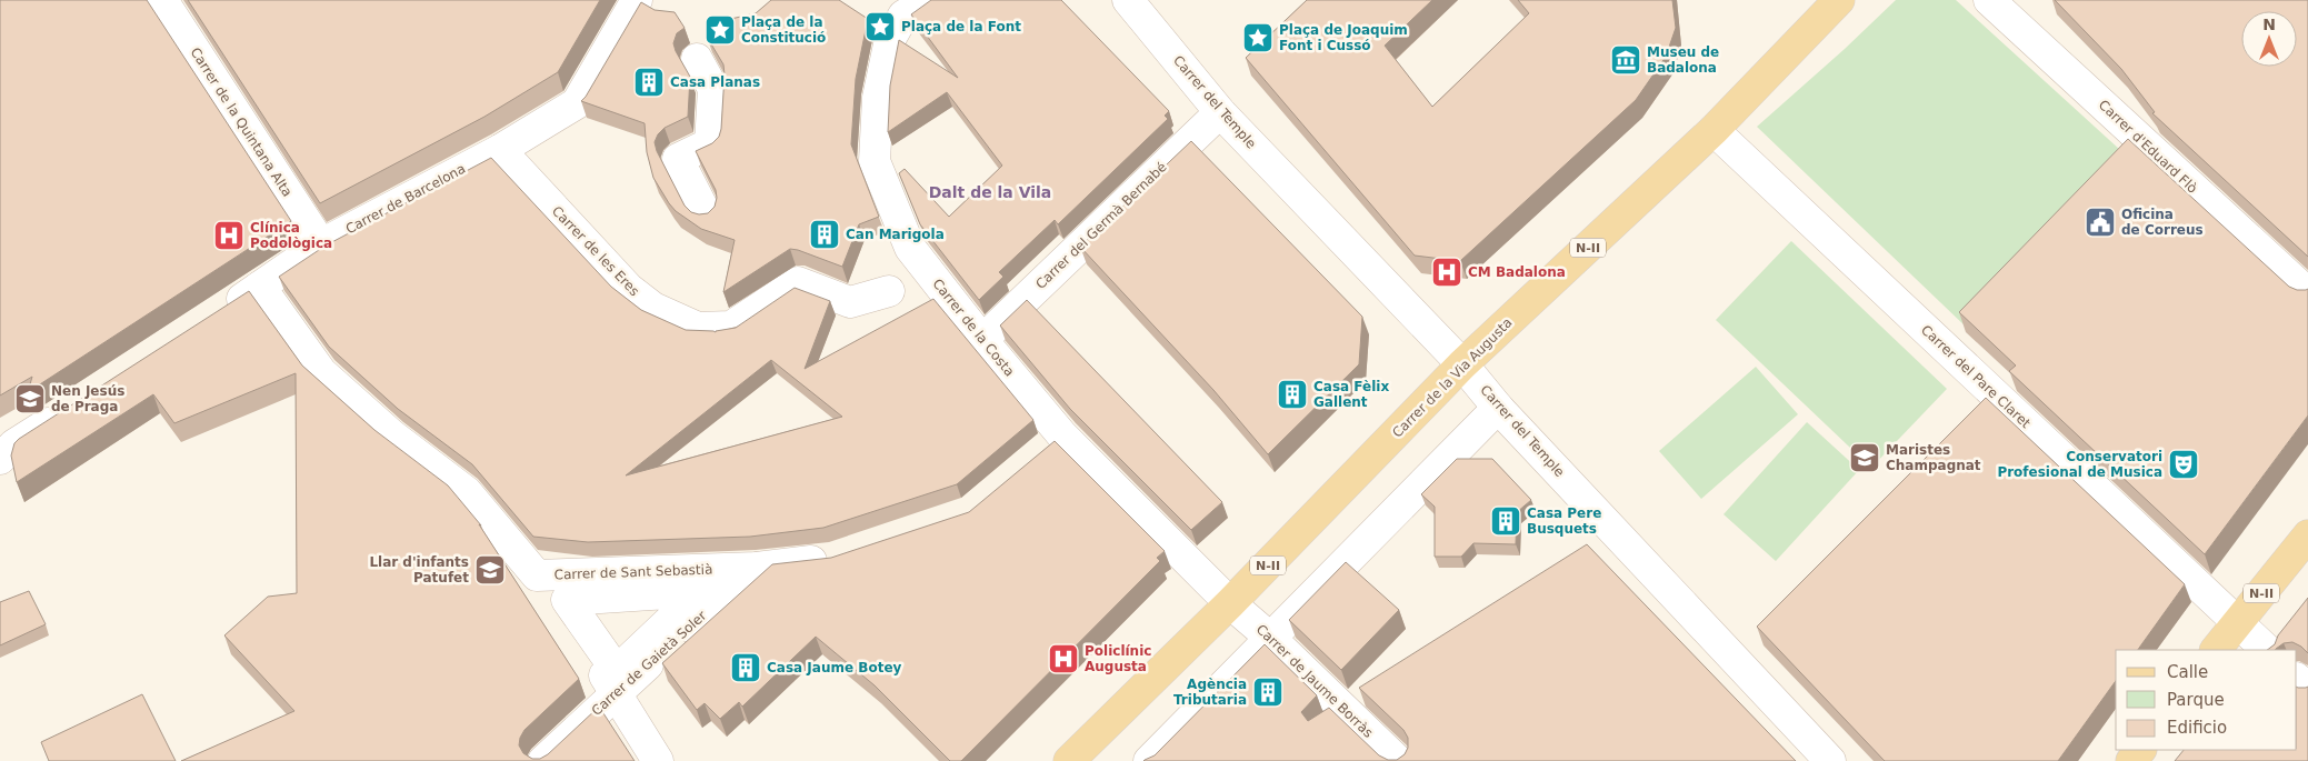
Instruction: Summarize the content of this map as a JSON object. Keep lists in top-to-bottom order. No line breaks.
{"streets":{"main road":["N-II","Carrer de la Via Augusta"],"street":["Carrer del Temple","Carrer de la Quintana Alta","Carrer d'Eduard Flò","Carrer de Barcelona","Carrer del Germà Bernabé","Carrer de les Eres","Carrer de la Costa","Carrer del Pare Claret","Carrer de Sant Sebastià","Carrer de Gaietà Soler","Carrer de Jaume Borràs"]},"crossings":[["Carrer del Temple","Carrer del Germà Bernabé"],["Carrer del Temple","Carrer de la Via Augusta"],["Carrer de la Quintana Alta","Carrer de Barcelona"],["Carrer de Barcelona","Carrer de les Eres"],["Carrer de Barcelona","Carrer de Sant Sebastià"],["Carrer del Germà Bernabé","Carrer de la Costa"],["N-II","Carrer del Pare Claret"],["Carrer de la Costa","Carrer de la Via Augusta"],["Carrer de la Costa","Carrer de Jaume Borràs"],["Carrer del Pare Claret","Carrer de la Via Augusta"],["Carrer de la Via Augusta","Carrer de Jaume Borràs"],["Carrer de Sant Sebastià","Carrer de Gaietà Soler"]],"districts":["Dalt de la Vila"],"places":{"place":["Plaça de la Font","Plaça de la Constitució","Plaça de Joaquim Font i Cussó"],"museum":["Museu de Badalona"],"building":["Casa Planas","Can Marigola","Casa Fèlix Gallent","Casa Pere Busquets","Casa Jaume Botey","Agència Tributaria"],"public building":["Oficina de Correus"],"hospital":["Clínica Podològica","CM Badalona","Policlínic Augusta"],"school or university":["Nen Jesús de Praga","Maristes Champagnat","Llar d'infants Patufet"],"theatre":["Conservatori Profesional de Musica"]},"legend":["Calle","Parque","Edificio"],"north":"top"}
